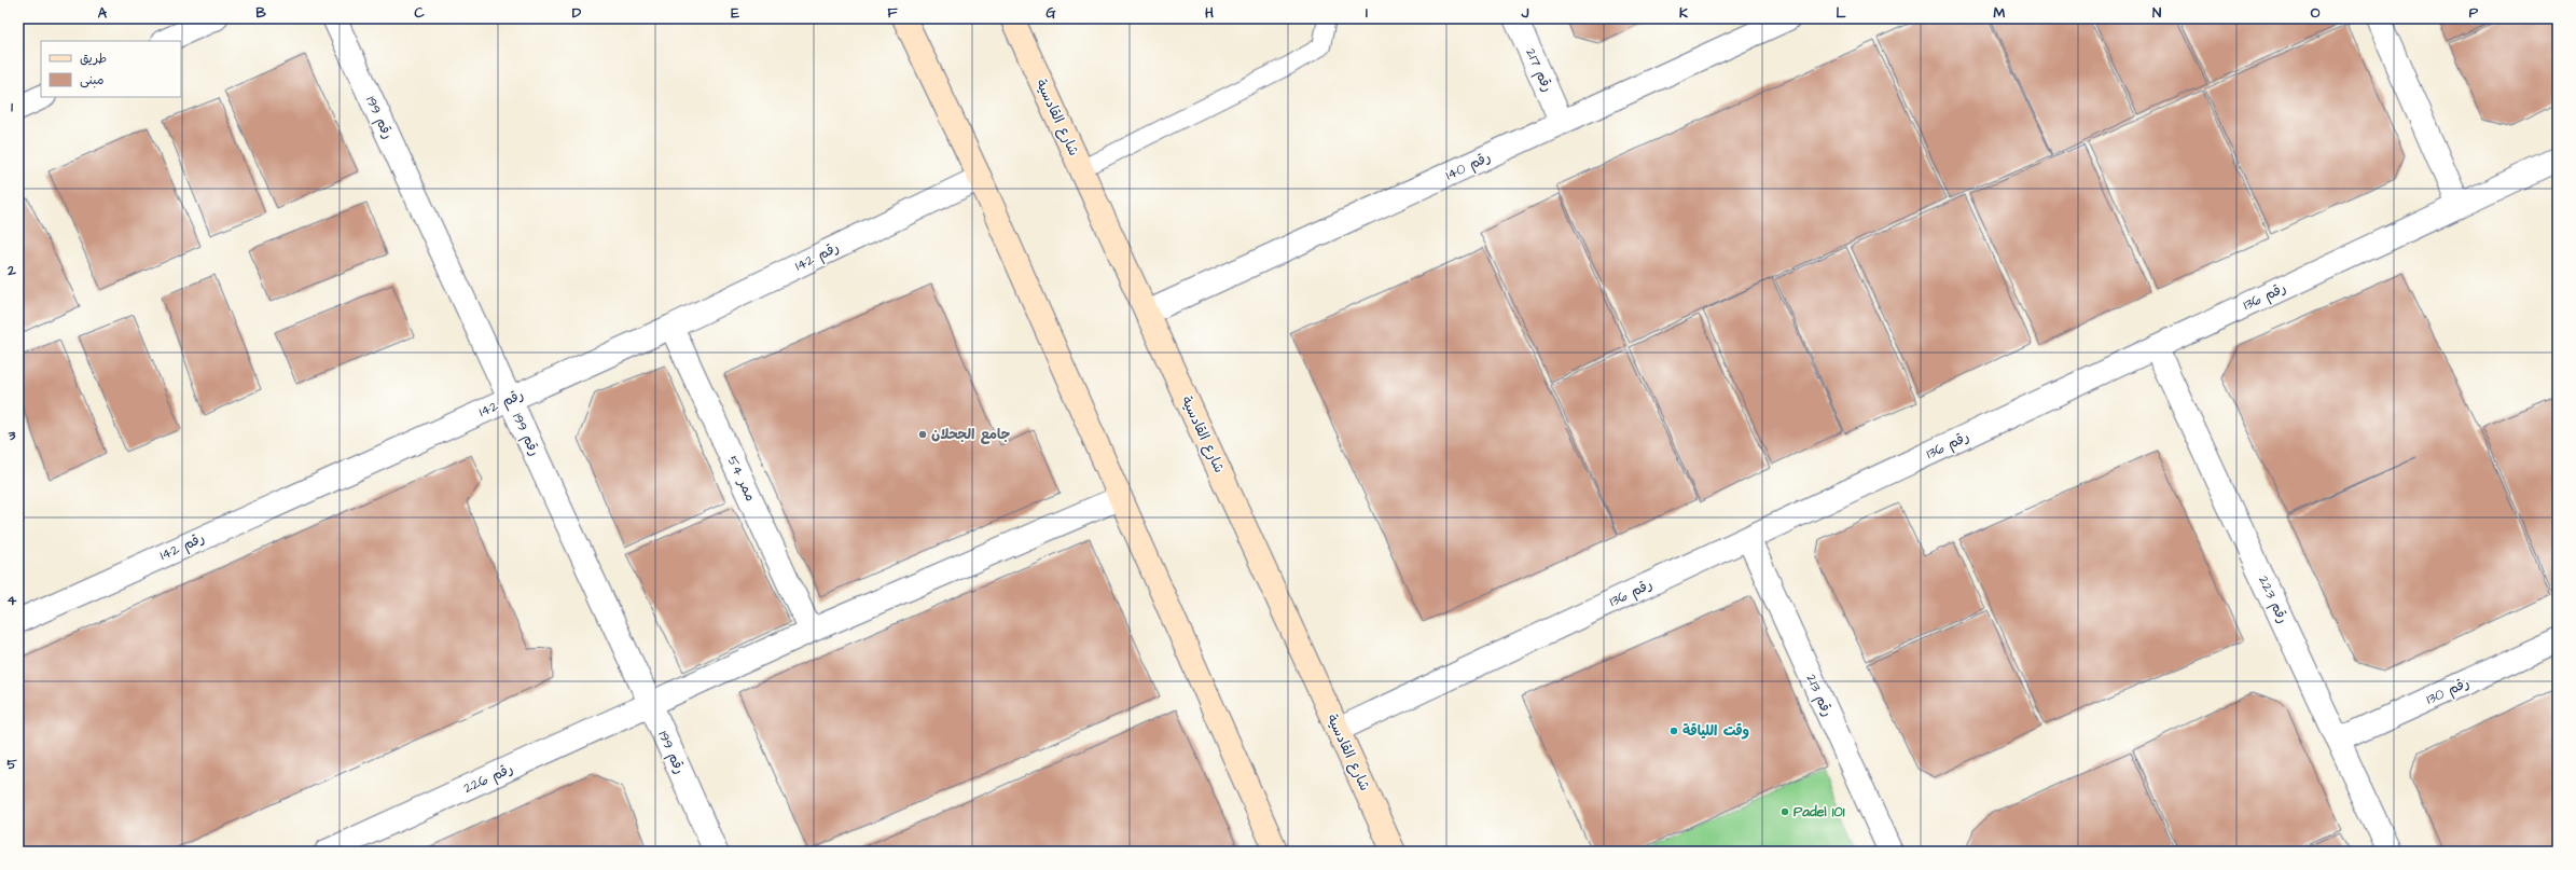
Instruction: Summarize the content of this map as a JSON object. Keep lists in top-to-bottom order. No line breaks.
{"streets":{"street":["رقم 217","رقم 199","شارع القادسية","رقم 140","رقم 142","رقم 136","ممر 54","رقم 223","رقم 130","رقم 213","رقم 226"]},"crossings":[["رقم 217","رقم 140"],["رقم 199","رقم 142"],["رقم 199","رقم 226"],["شارع القادسية","رقم 140"],["شارع القادسية","رقم 136"],["رقم 142","ممر 54"],["رقم 136","رقم 223"],["رقم 136","رقم 213"],["رقم 223","رقم 130"]],"places":["جامع الجحلان","وقت اللياقة","Padel 101"],"legend":["طريق","مبنى"],"grid":{"columns":["A","B","C","D","E","F","G","H","I","J","K","L","M","N","O","P"],"rows":["1","2","3","4","5"]}}
